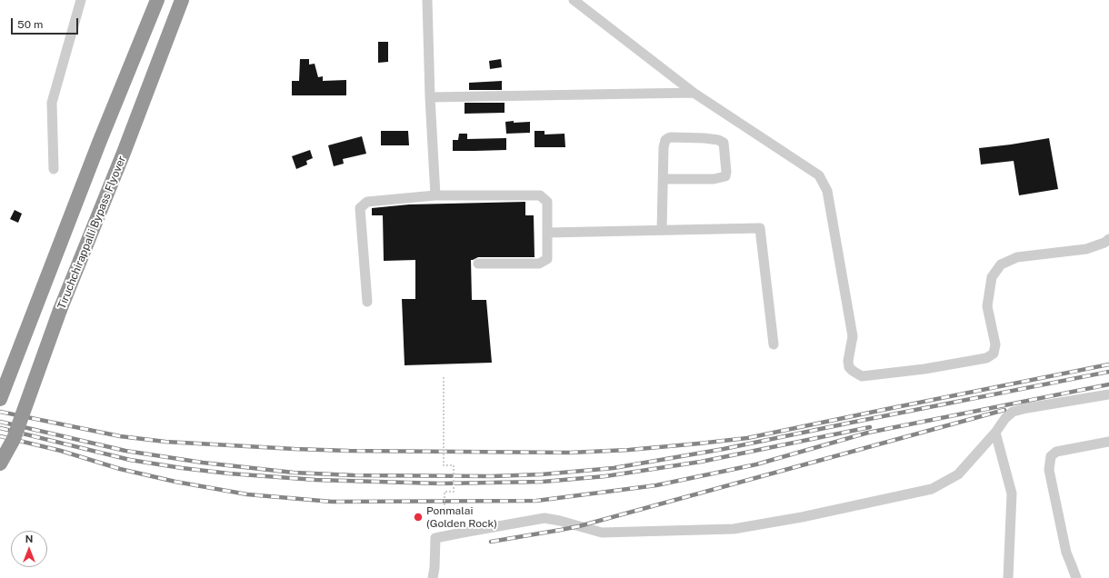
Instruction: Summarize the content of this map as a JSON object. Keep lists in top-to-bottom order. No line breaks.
{"streets":{"highway":["Tiruchchirappalli Bypass Flyover"]},"places":["Ponmalai (Golden Rock)"],"scale_bar":"50 m","north":"top"}
